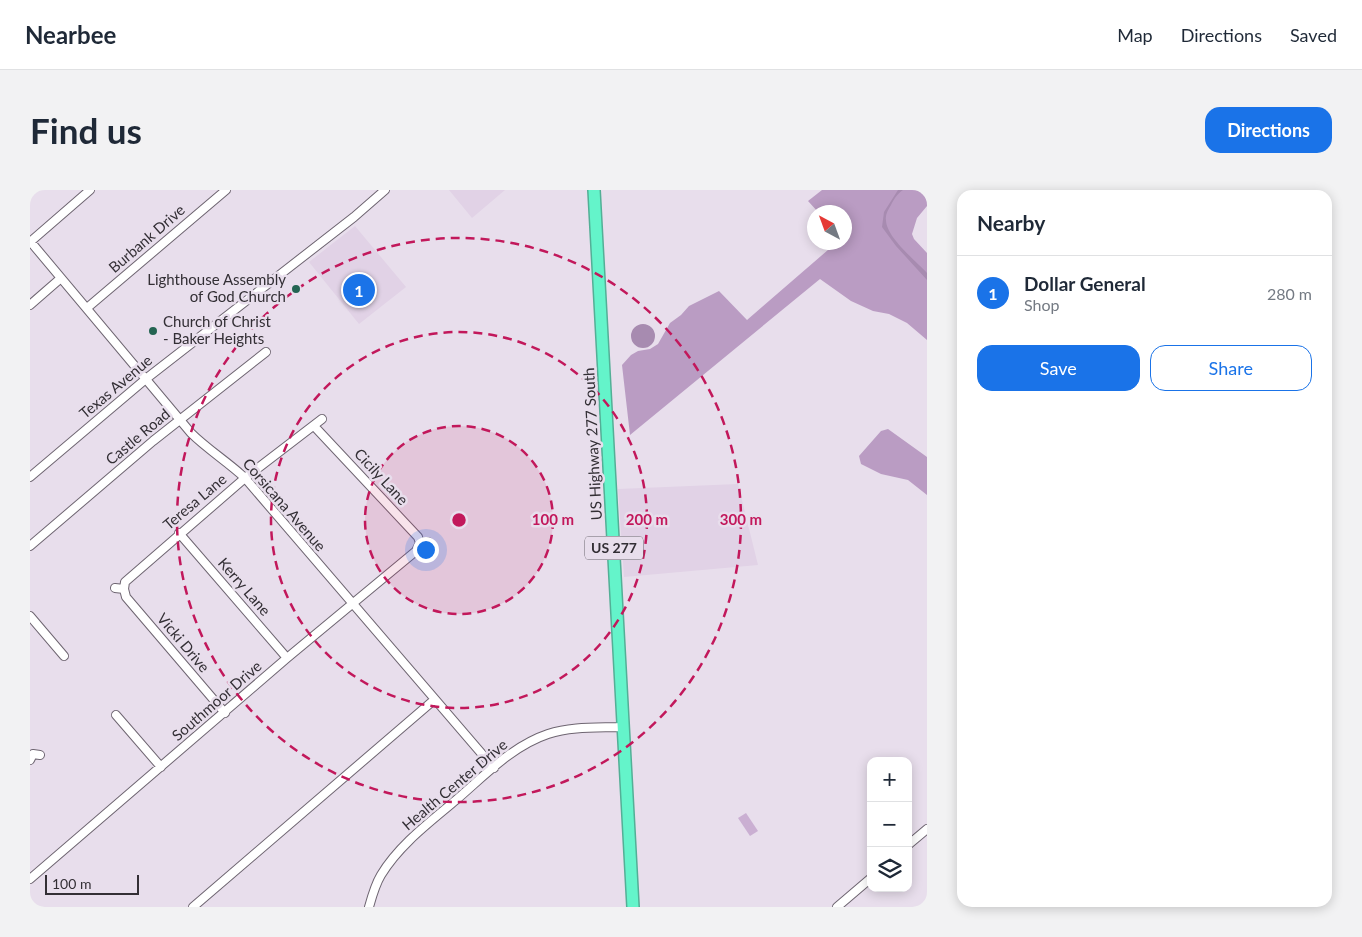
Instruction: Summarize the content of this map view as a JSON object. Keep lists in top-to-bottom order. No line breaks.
{"streets":{"highway":["US Highway 277 South","US 277"],"street":["Burbank Drive","Texas Avenue","Castle Road","Cicily Lane","Teresa Lane","Corsicana Avenue","Kerry Lane","Vicki Drive","Southmoor Drive","Health Center Drive"]},"crossings":[["Burbank Drive","Corsicana Avenue"],["Texas Avenue","Corsicana Avenue"],["Castle Road","Corsicana Avenue"],["US Highway 277 South","Health Center Drive"],["Cicily Lane","Teresa Lane"],["Cicily Lane","Southmoor Drive"],["Teresa Lane","Corsicana Avenue"],["Teresa Lane","Kerry Lane"],["Teresa Lane","Vicki Drive"],["Corsicana Avenue","Southmoor Drive"],["Corsicana Avenue","Health Center Drive"],["Kerry Lane","Southmoor Drive"],["Vicki Drive","Southmoor Drive"]],"places":["Lighthouse Assembly of God Church","Church of Christ - Baker Heights"],"scale_bar":"100 m","north":"top left","page":{"header":"Nearbee","nav":["Map","Directions","Saved"],"buttons":["Directions",["Save","Share"]],"title":"Find us","heading":"Nearby","list":[{"mark":"1","name":"Dollar General","note":"Shop","value":"280 m"}],"pins":"1","map_buttons":["+","−"],"scale":"100 m"},"rings":["100 m","200 m","300 m"]}
